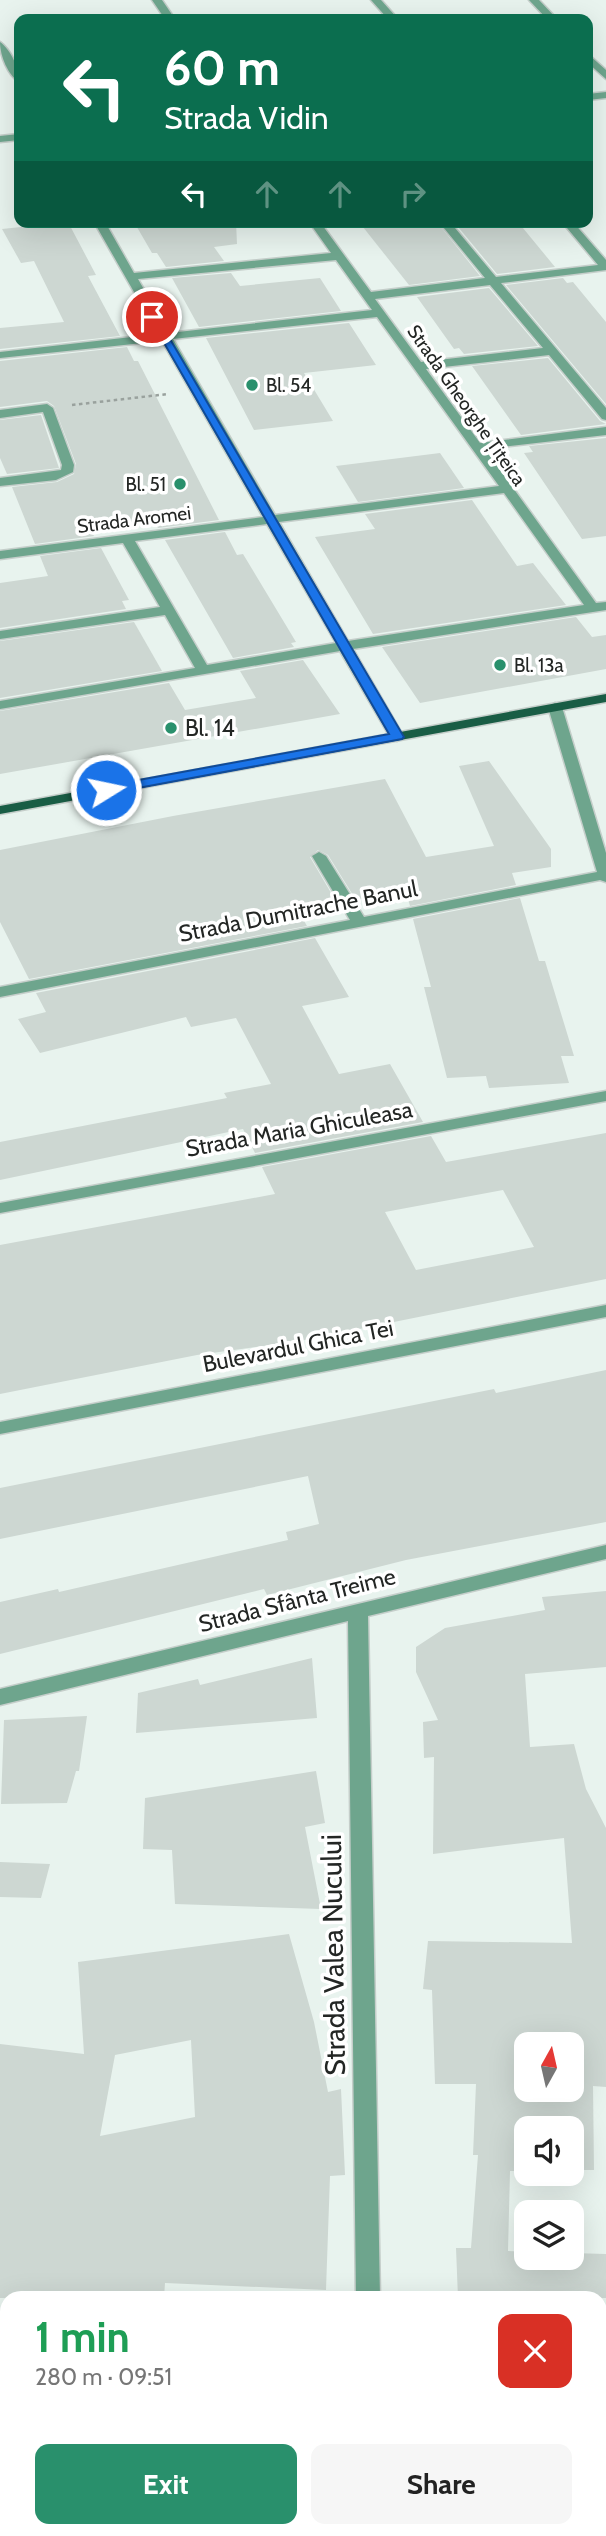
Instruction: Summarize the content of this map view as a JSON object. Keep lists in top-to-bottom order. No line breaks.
{"streets":{"street":["Strada Gheorghe Țițeica","Strada Aromei","Strada Dumitrache Banul","Strada Maria Ghiculeasa","Bulevardul Ghica Tei","Strada Sfânta Treime","Strada Valea Nucului"]},"crossings":[["Strada Gheorghe Țițeica","Strada Aromei"],["Strada Sfânta Treime","Strada Valea Nucului"]],"places":["Bl. 54","Bl. 51","Bl. 13a","Bl. 14"],"north":"top","page":{"turn":["60 m","Strada Vidin"],"heading":["1 min","280 m · 09:51"],"buttons":["Exit","Share"]}}
